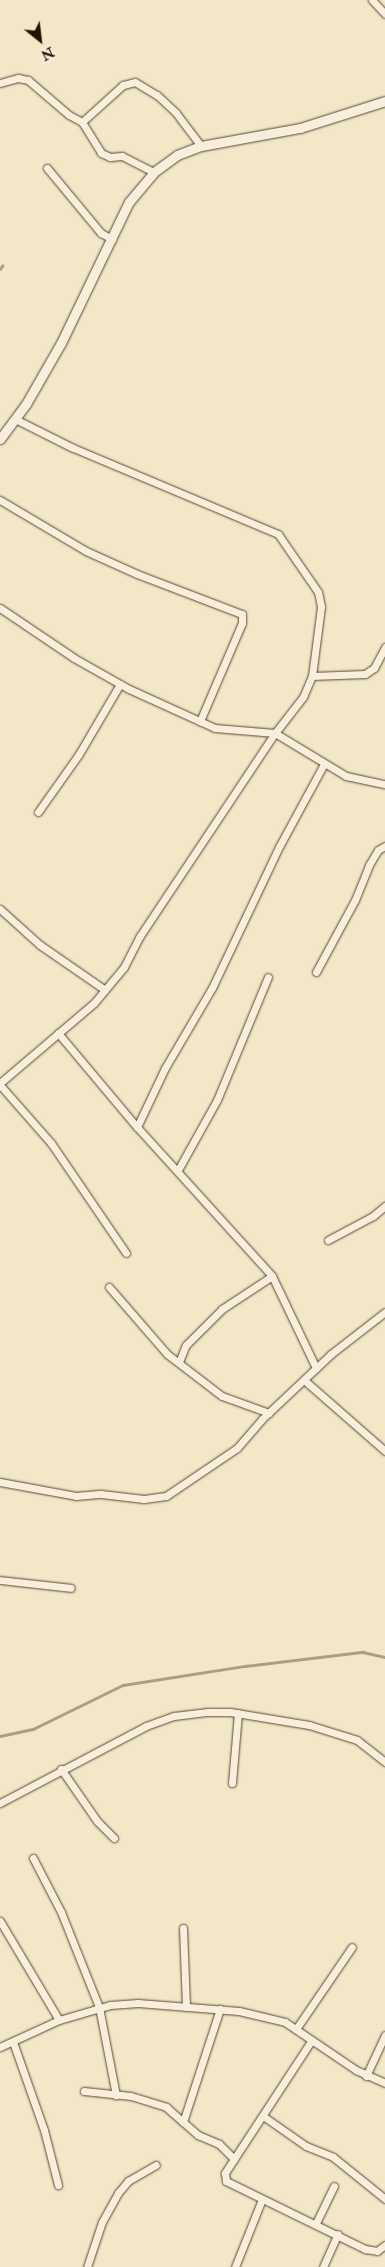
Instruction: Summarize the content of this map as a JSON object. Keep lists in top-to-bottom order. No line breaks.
{"north":"bottom right"}
